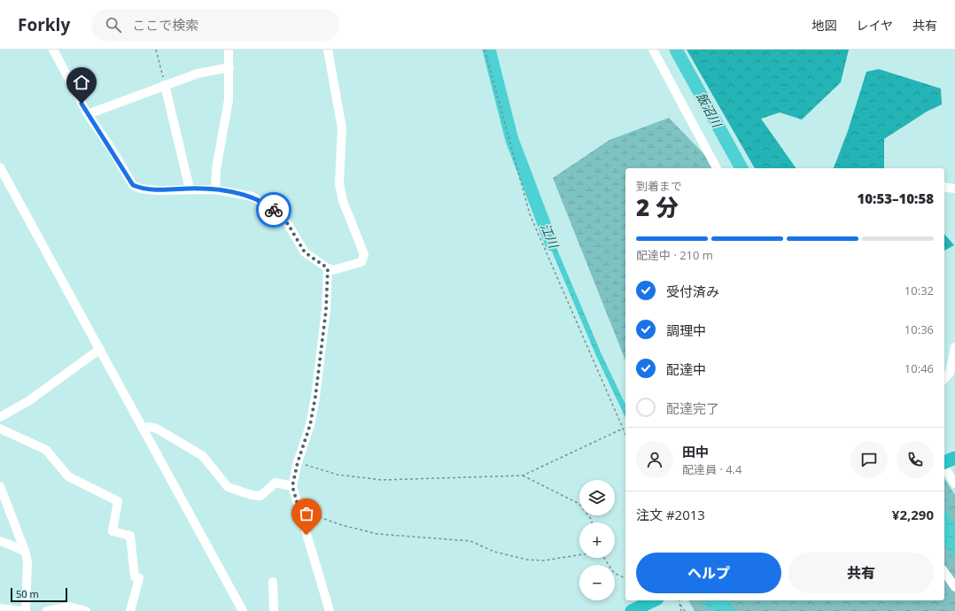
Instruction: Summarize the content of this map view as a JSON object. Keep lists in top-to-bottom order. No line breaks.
{"water":["飯沼川","江川"],"scale_bar":"50 m","page":{"header":"Forkly","search":"ここで検索","nav":["地図","レイヤ","共有"],"heading":["2 分","到着まで","10:53–10:58"],"panel":["田中","配達員 · 4.4","注文 #2013","¥2,290"],"bar":"配達中 · 210 m","list":[["受付済み","10:32"],["調理中","10:36"],["配達中","10:46"],"配達完了"],"map_buttons":["+","−"],"buttons":["ヘルプ","共有"],"scale":"50 m"}}
